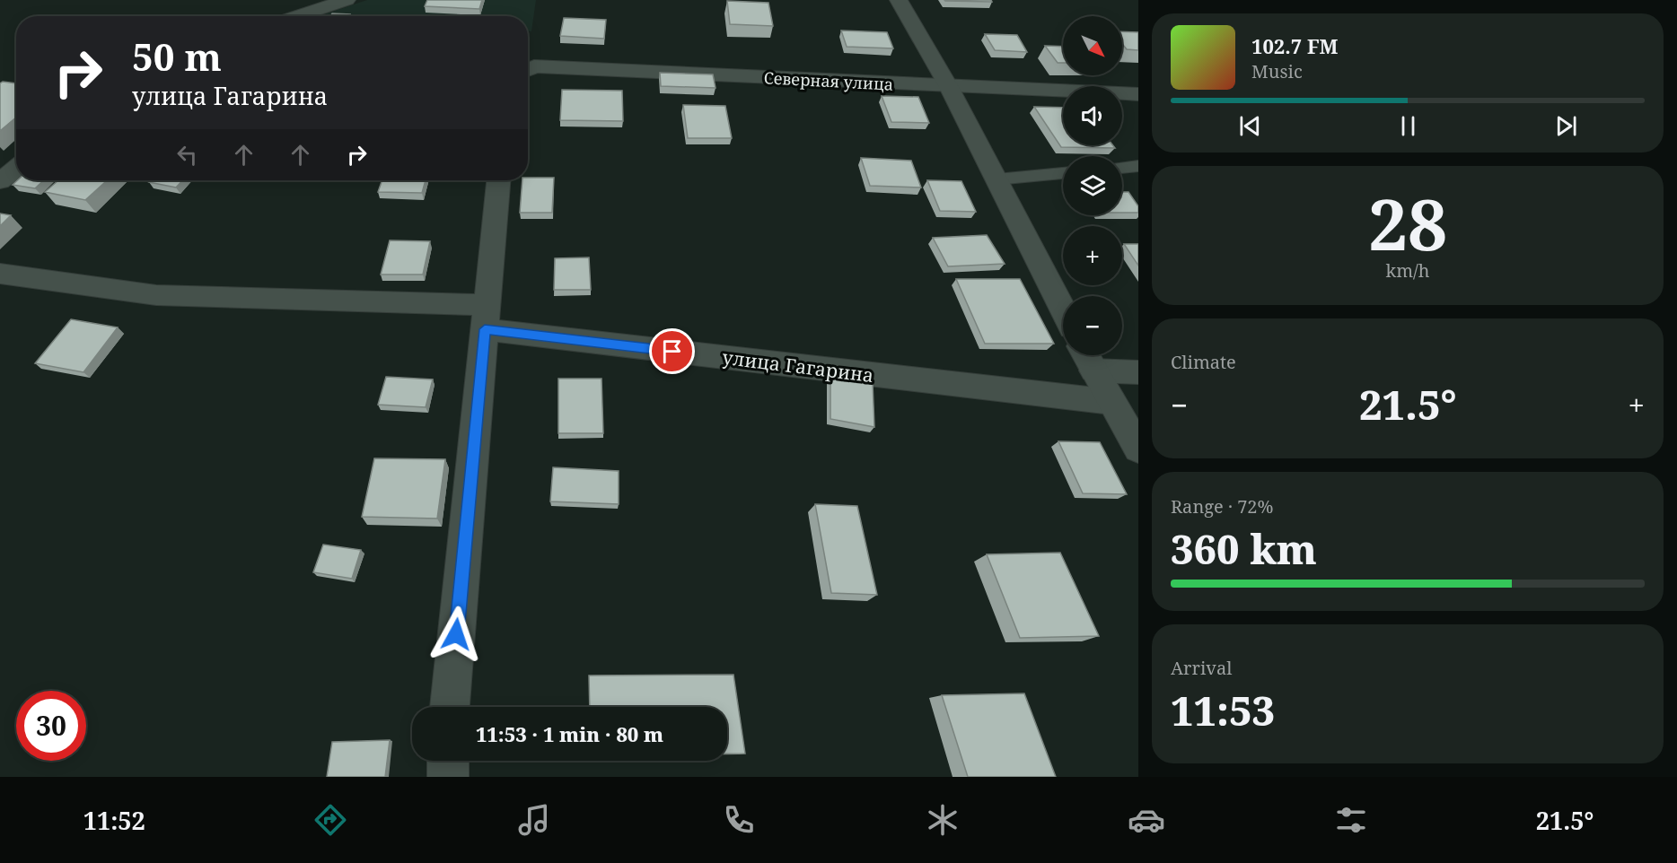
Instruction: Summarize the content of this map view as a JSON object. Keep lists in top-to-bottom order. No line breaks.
{"streets":{"street":["Северная улица","улица Гагарина"]},"north":"bottom right","page":{"map_buttons":["+","−"],"turn":["50 m","улица Гагарина"],"song":["102.7 FM","Music"],"tile":[["28","km/h"],"Climate",["Range · 72%","360 km"],["Arrival","11:53"]],"heat":["−","21.5°","+"],"limit":"30","trip":"11:53 · 1 min · 80 m","tabs":["11:52","21.5°"]}}
